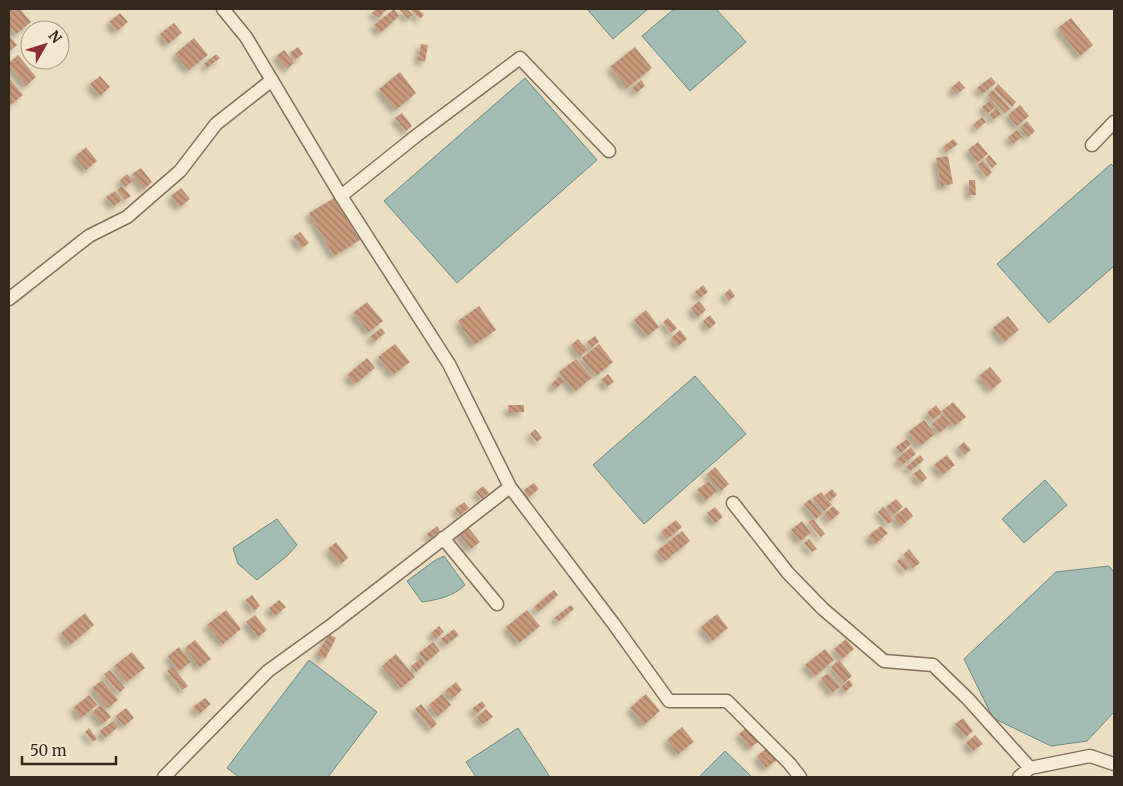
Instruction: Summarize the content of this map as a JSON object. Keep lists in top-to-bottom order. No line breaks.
{"scale_bar":"50 m","north":"top right"}
